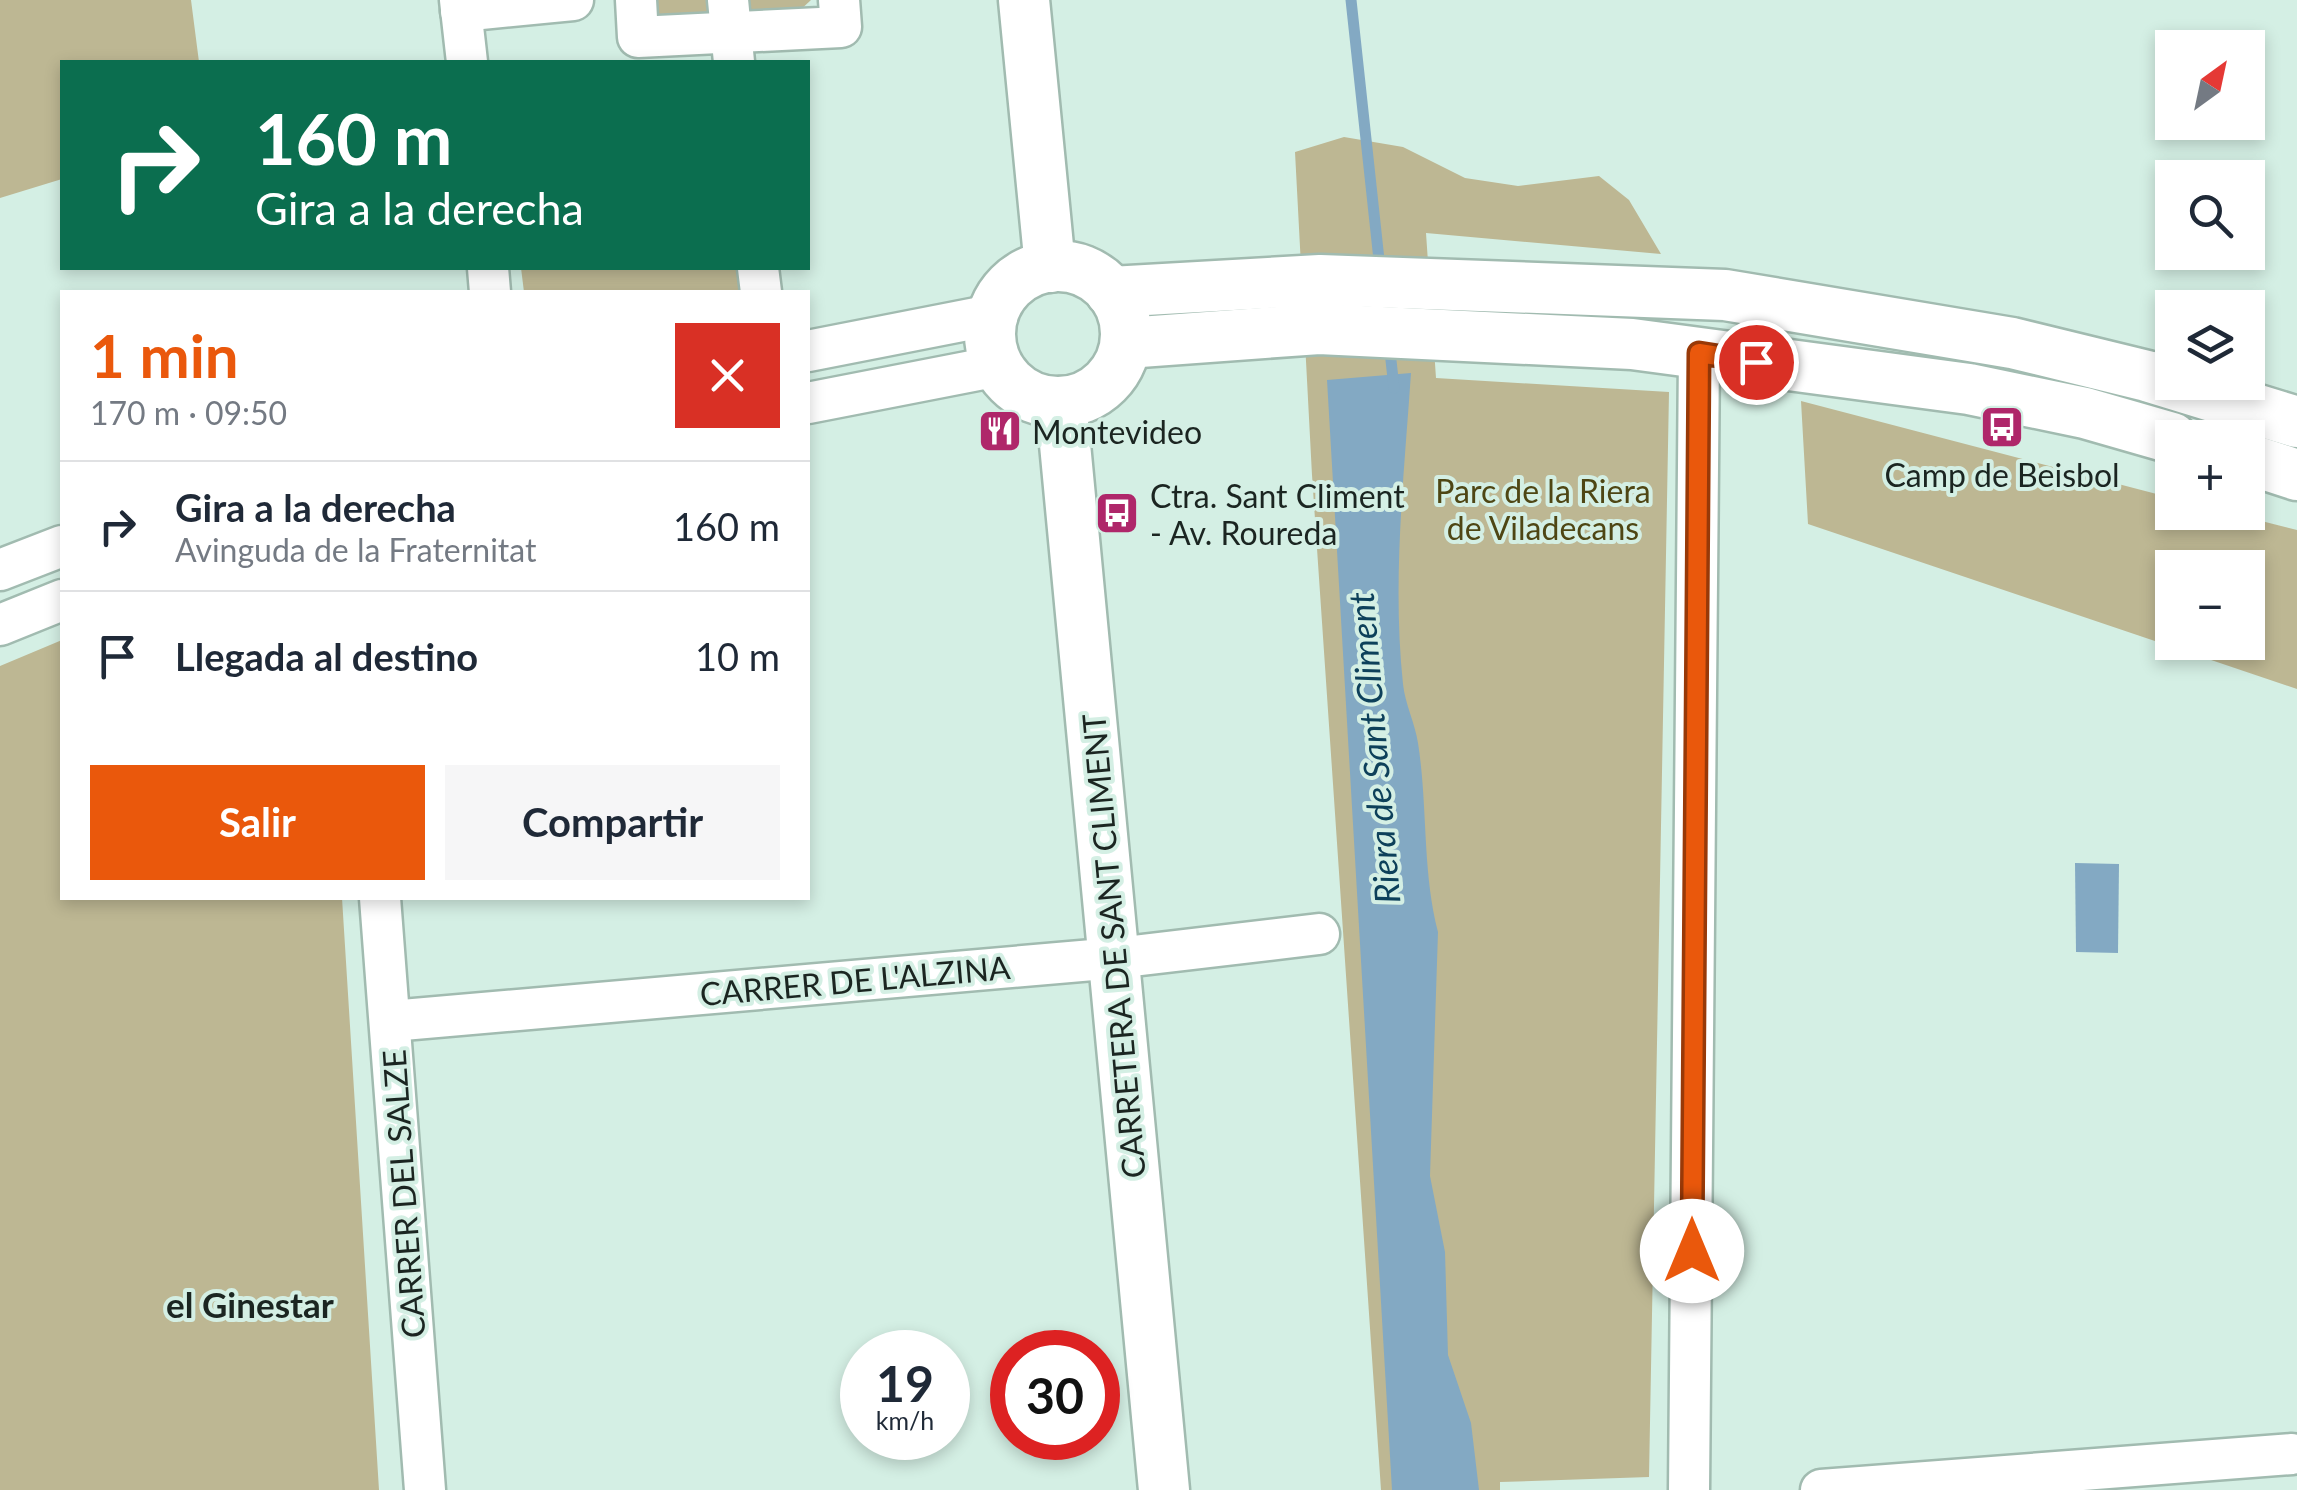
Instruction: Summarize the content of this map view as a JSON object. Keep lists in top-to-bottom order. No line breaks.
{"streets":{"street":["CARRETERA DE SANT CLIMENT","CARRER DE L'ALZINA","CARRER DEL SALZE"]},"crossings":[["CARRETERA DE SANT CLIMENT","CARRER DE L'ALZINA"],["CARRER DE L'ALZINA","CARRER DEL SALZE"]],"districts":["el Ginestar"],"water":["Riera de Sant Climent"],"parks":["Parc de la Riera de Viladecans"],"places":{"bus stop":["Camp de Beisbol","Ctra. Sant Climent - Av. Roureda"],"restaurant":["Montevideo"]},"north":"top right","page":{"map_buttons":["+","−"],"turn":["160 m","Gira a la derecha"],"heading":["1 min","170 m · 09:50"],"list":[{"name":"Gira a la derecha","note":"Avinguda de la Fraternitat","value":"160 m"},{"name":"Llegada al destino","value":"10 m"}],"buttons":["Salir","Compartir"],"speed":"19 km/h","limit":"30"}}
